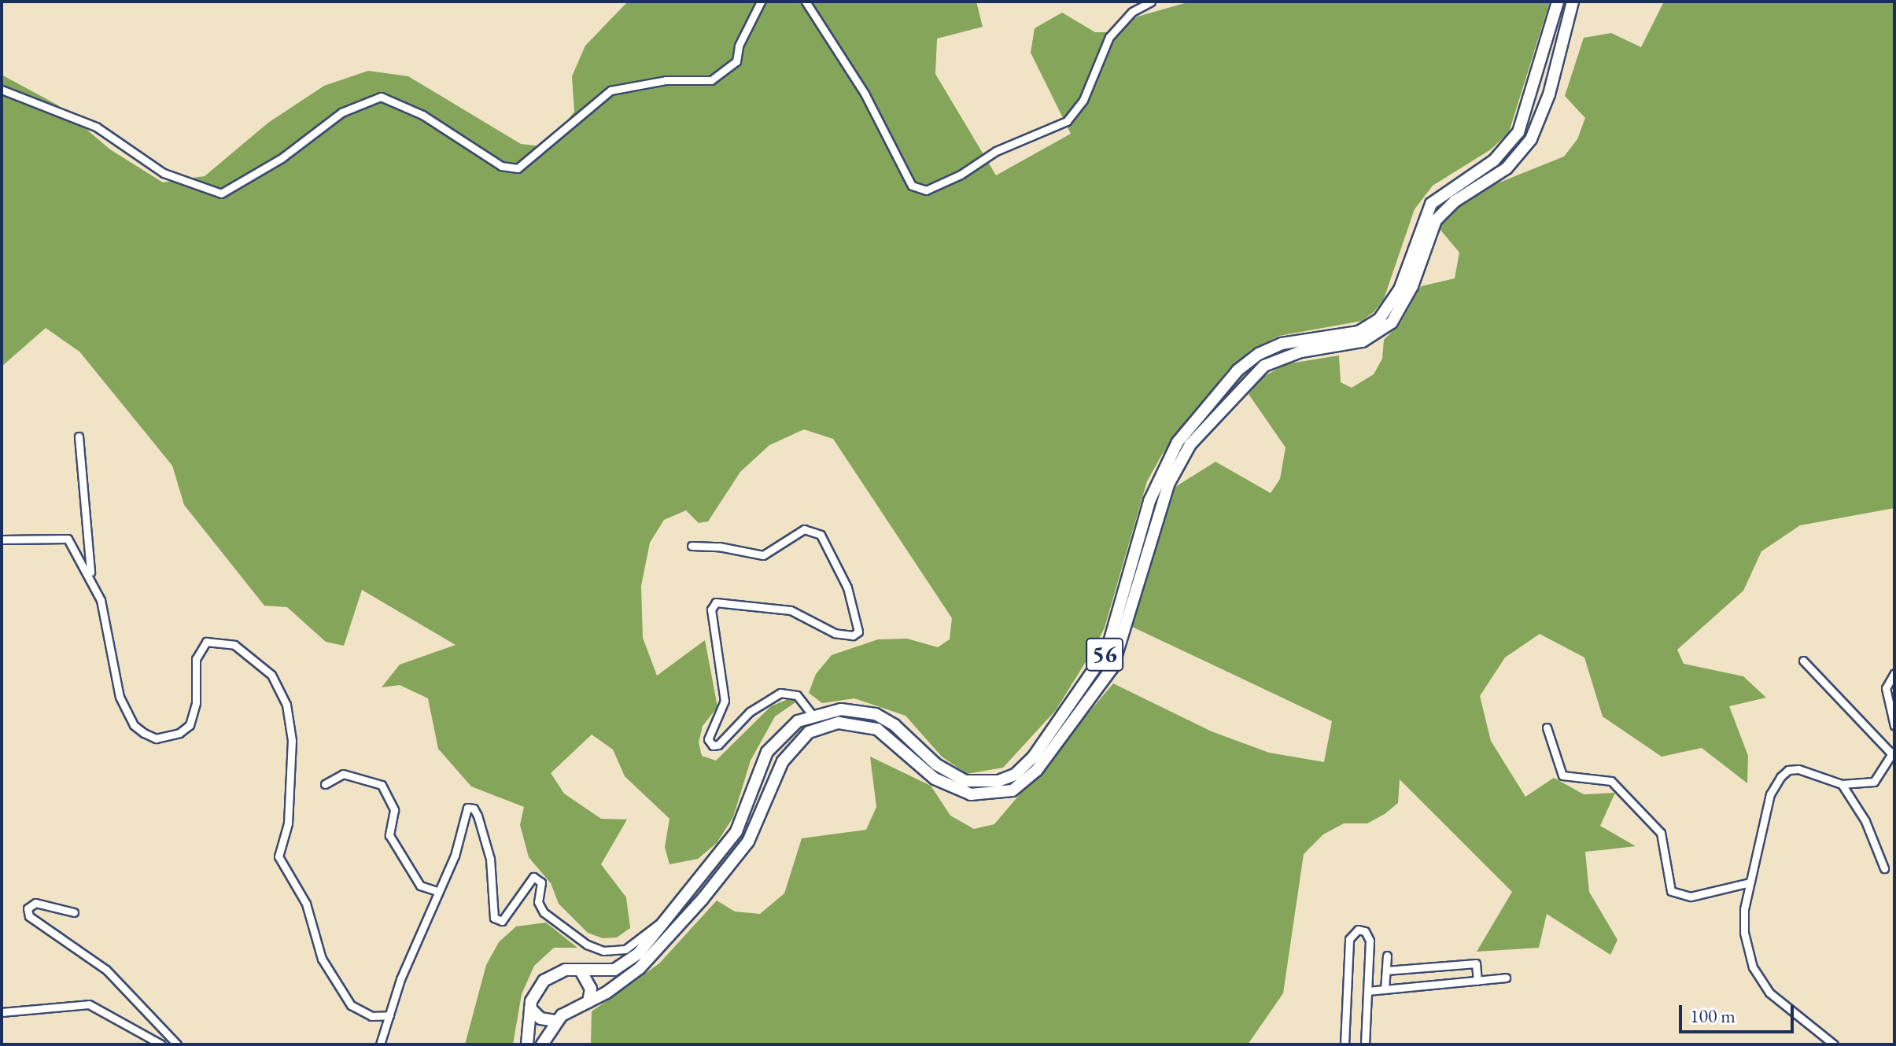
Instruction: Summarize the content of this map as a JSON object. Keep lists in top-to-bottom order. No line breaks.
{"streets":{"main road":["56"]},"scale_bar":"100 m"}
